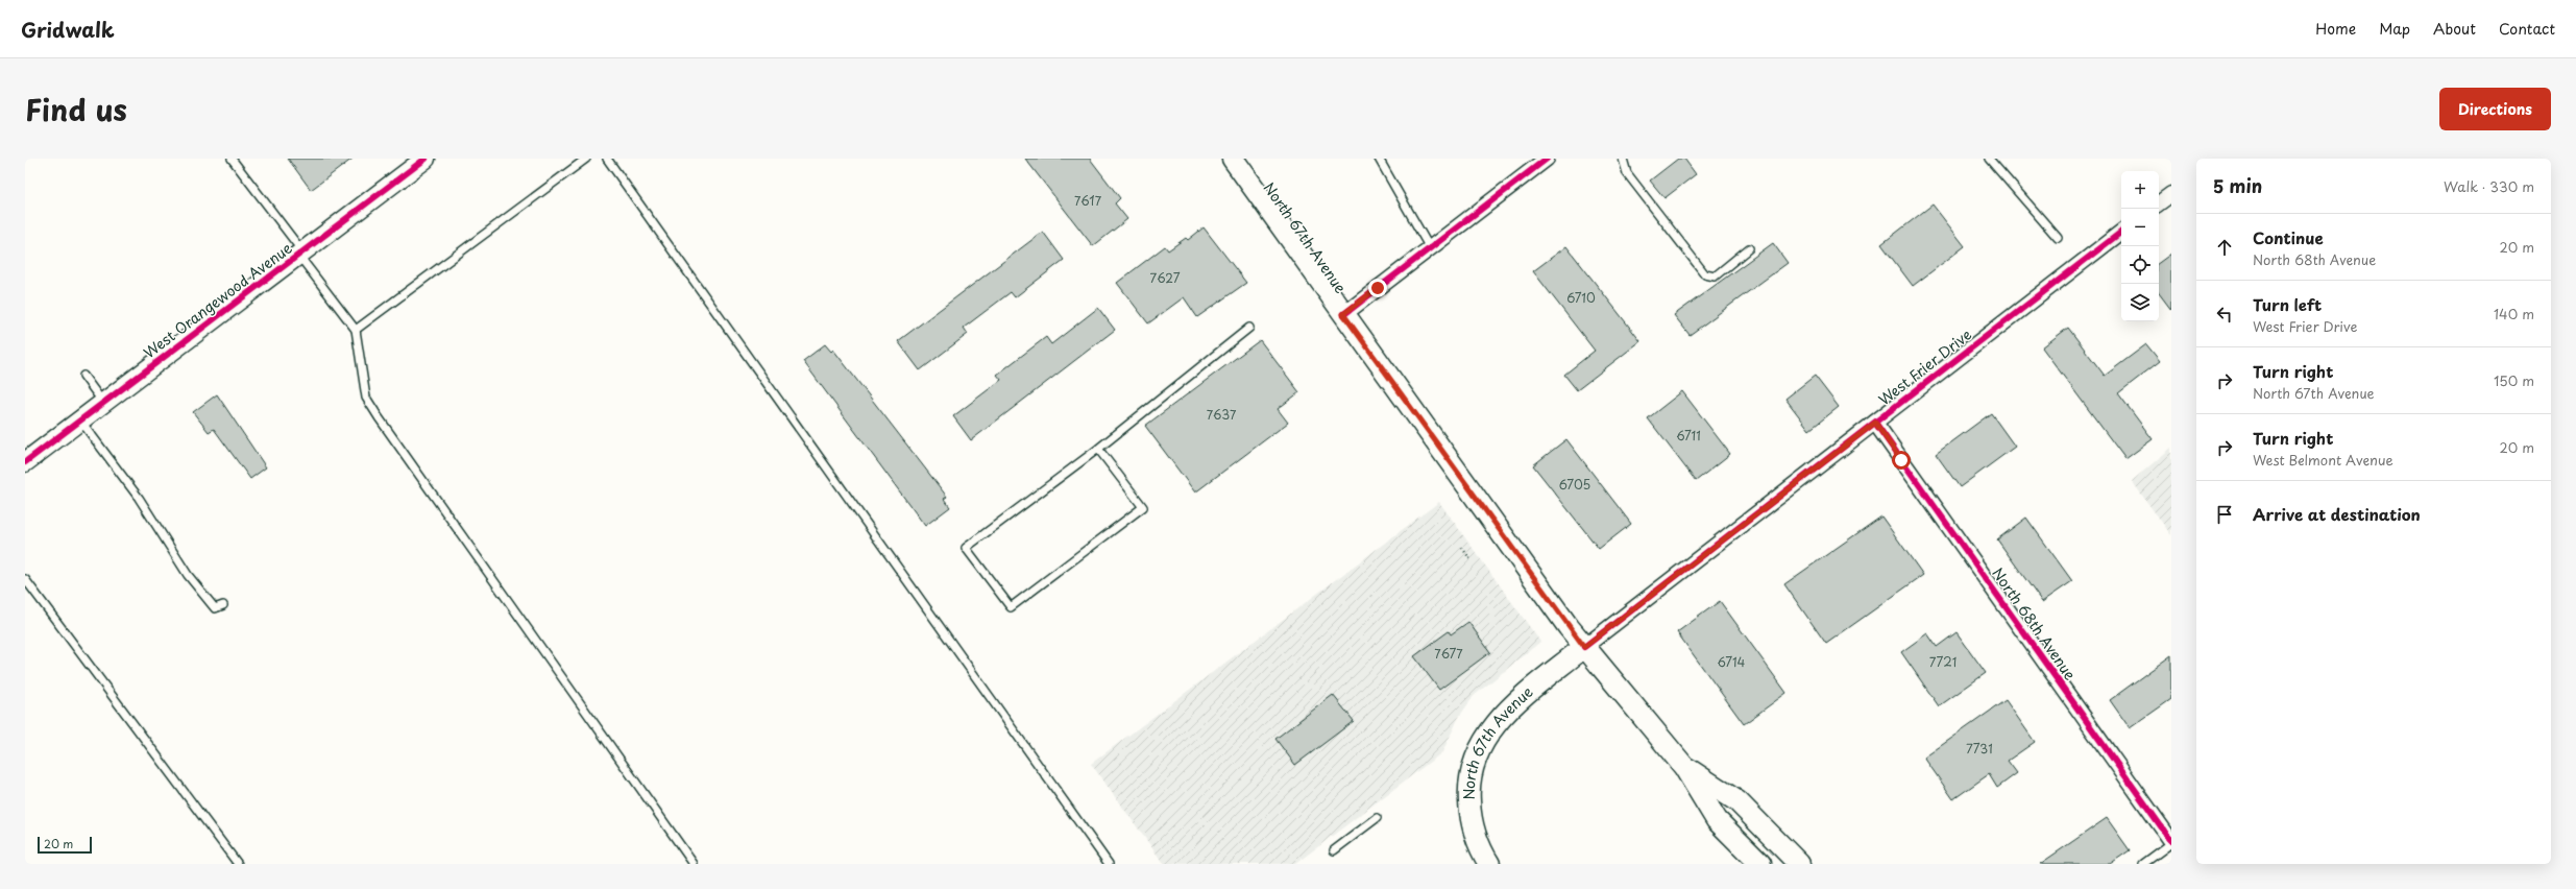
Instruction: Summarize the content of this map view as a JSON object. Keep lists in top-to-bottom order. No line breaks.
{"streets":{"main road":["North 67th Avenue"],"street":["West Orangewood Avenue","West Frier Drive","North 68th Avenue"]},"crossings":[["North 67th Avenue","West Frier Drive"],["West Frier Drive","North 68th Avenue"]],"house_numbers":["7617","7627","6710","7637","6711","6705","7677","6714","7721","7731"],"scale_bar":"20 m","page":{"header":"Gridwalk","nav":["Home","Map","About","Contact"],"title":"Find us","buttons":"Directions","heading":["5 min","Walk · 330 m"],"map_buttons":["+","−"],"list":[["Continue","North 68th Avenue","20 m"],["Turn left","West Frier Drive","140 m"],["Turn right","North 67th Avenue","150 m"],["Turn right","West Belmont Avenue","20 m"],"Arrive at destination"],"scale":"20 m"}}
